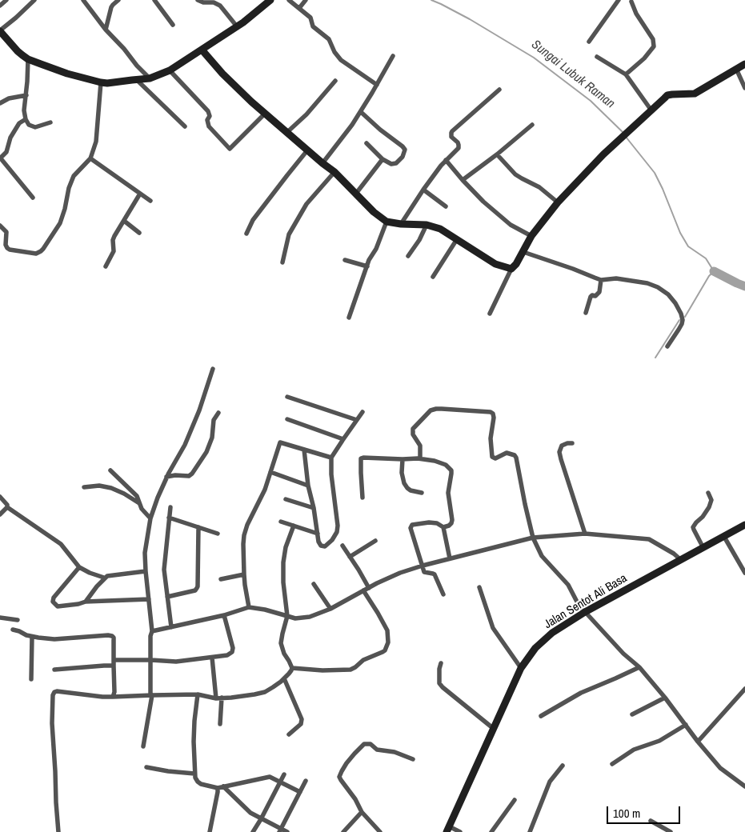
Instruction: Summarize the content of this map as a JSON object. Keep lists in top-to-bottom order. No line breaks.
{"streets":{"street":["Jalan Sentot Ali Basa"]},"water":["Sungai Lubuk Raman"],"scale_bar":"100 m"}
